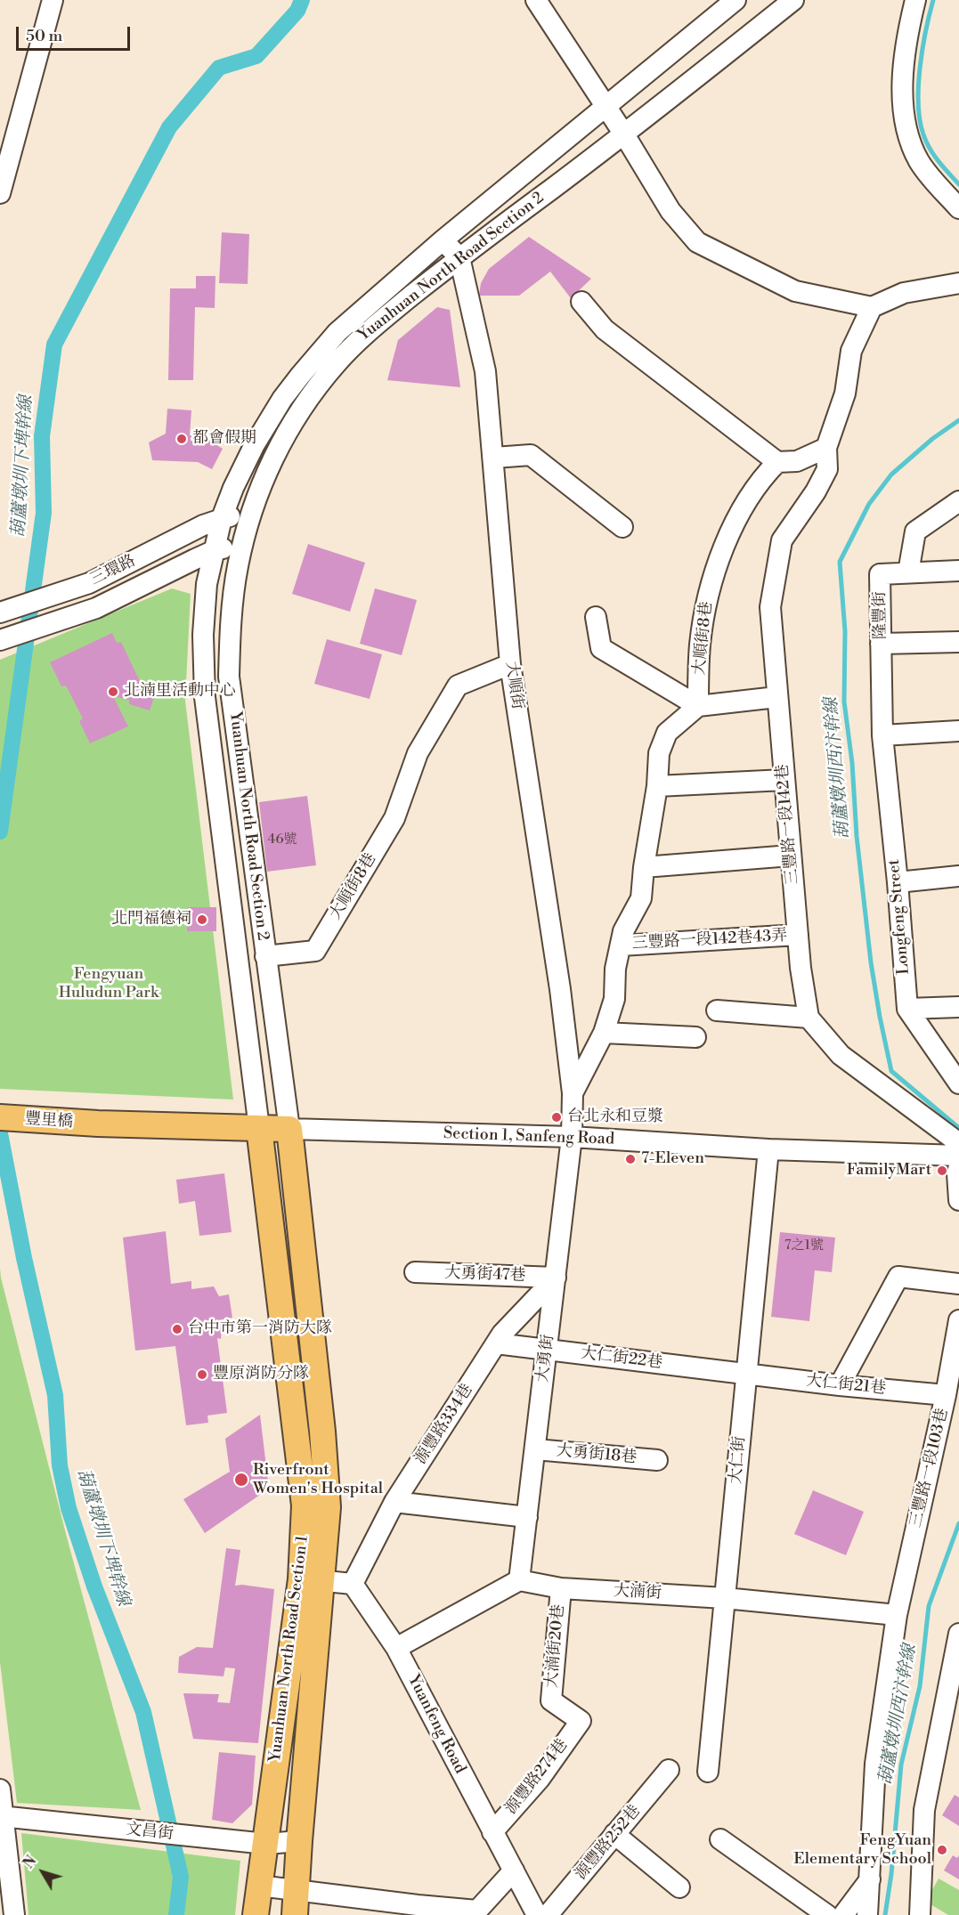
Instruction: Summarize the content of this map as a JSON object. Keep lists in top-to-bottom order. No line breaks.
{"streets":{"main road":["豐里橋","Section 1, Sanfeng Road","Yuanhuan North Road Section 1"],"street":["Yuanhuan North Road Section 2","三環路","隆豐街","大順街8巷","大順街","三豐路一段142巷","Longfeng Street","三豐路一段142巷43弄","大勇街47巷","大勇街","大仁街22巷","大仁街21巷","源豐路334巷","大勇街18巷","大仁街","三豐路一段103巷","大湳街","大湳街20巷","Yuanfeng Road","源豐路274巷","文昌街","源豐路252巷"]},"crossings":[["Yuanhuan North Road Section 2","三環路"],["Yuanhuan North Road Section 2","大順街8巷"],["Yuanhuan North Road Section 2","大順街"],["Yuanhuan North Road Section 2","Section 1, Sanfeng Road"],["Yuanhuan North Road Section 2","Yuanhuan North Road Section 1"],["隆豐街","Longfeng Street"],["大順街8巷","大順街"],["大順街","Section 1, Sanfeng Road"],["大順街","大勇街"],["三豐路一段142巷","三豐路一段142巷43弄"],["豐里橋","Section 1, Sanfeng Road"],["Section 1, Sanfeng Road","大勇街"],["Section 1, Sanfeng Road","大仁街"],["Section 1, Sanfeng Road","Yuanhuan North Road Section 1"],["大勇街47巷","大勇街"],["大勇街47巷","源豐路334巷"],["大勇街","大仁街22巷"],["大勇街","源豐路334巷"],["大勇街","大勇街18巷"],["大勇街","大湳街"],["大仁街22巷","大仁街21巷"],["大仁街22巷","源豐路334巷"],["大仁街22巷","大仁街"],["大仁街21巷","大仁街"],["大仁街21巷","三豐路一段103巷"],["源豐路334巷","Yuanfeng Road"],["大仁街","大湳街"],["三豐路一段103巷","大湳街"],["大湳街","大湳街20巷"],["大湳街20巷","源豐路274巷"],["Yuanhuan North Road Section 1","文昌街"],["Yuanfeng Road","源豐路274巷"]],"water":["葫蘆墩圳下埤幹線","葫蘆燉圳西汴幹線"],"parks":["Fengyuan Huludun Park"],"places":["都會假期","北湳里活動中心","北門福德祠","台北永和豆漿","7-Eleven","FamilyMart","台中市第一消防大隊","豐原消防分隊","Riverfront Women's Hospital","FengYuan Elementary School"],"house_numbers":["46號","7之1號"],"scale_bar":"50 m","north":"top left"}
